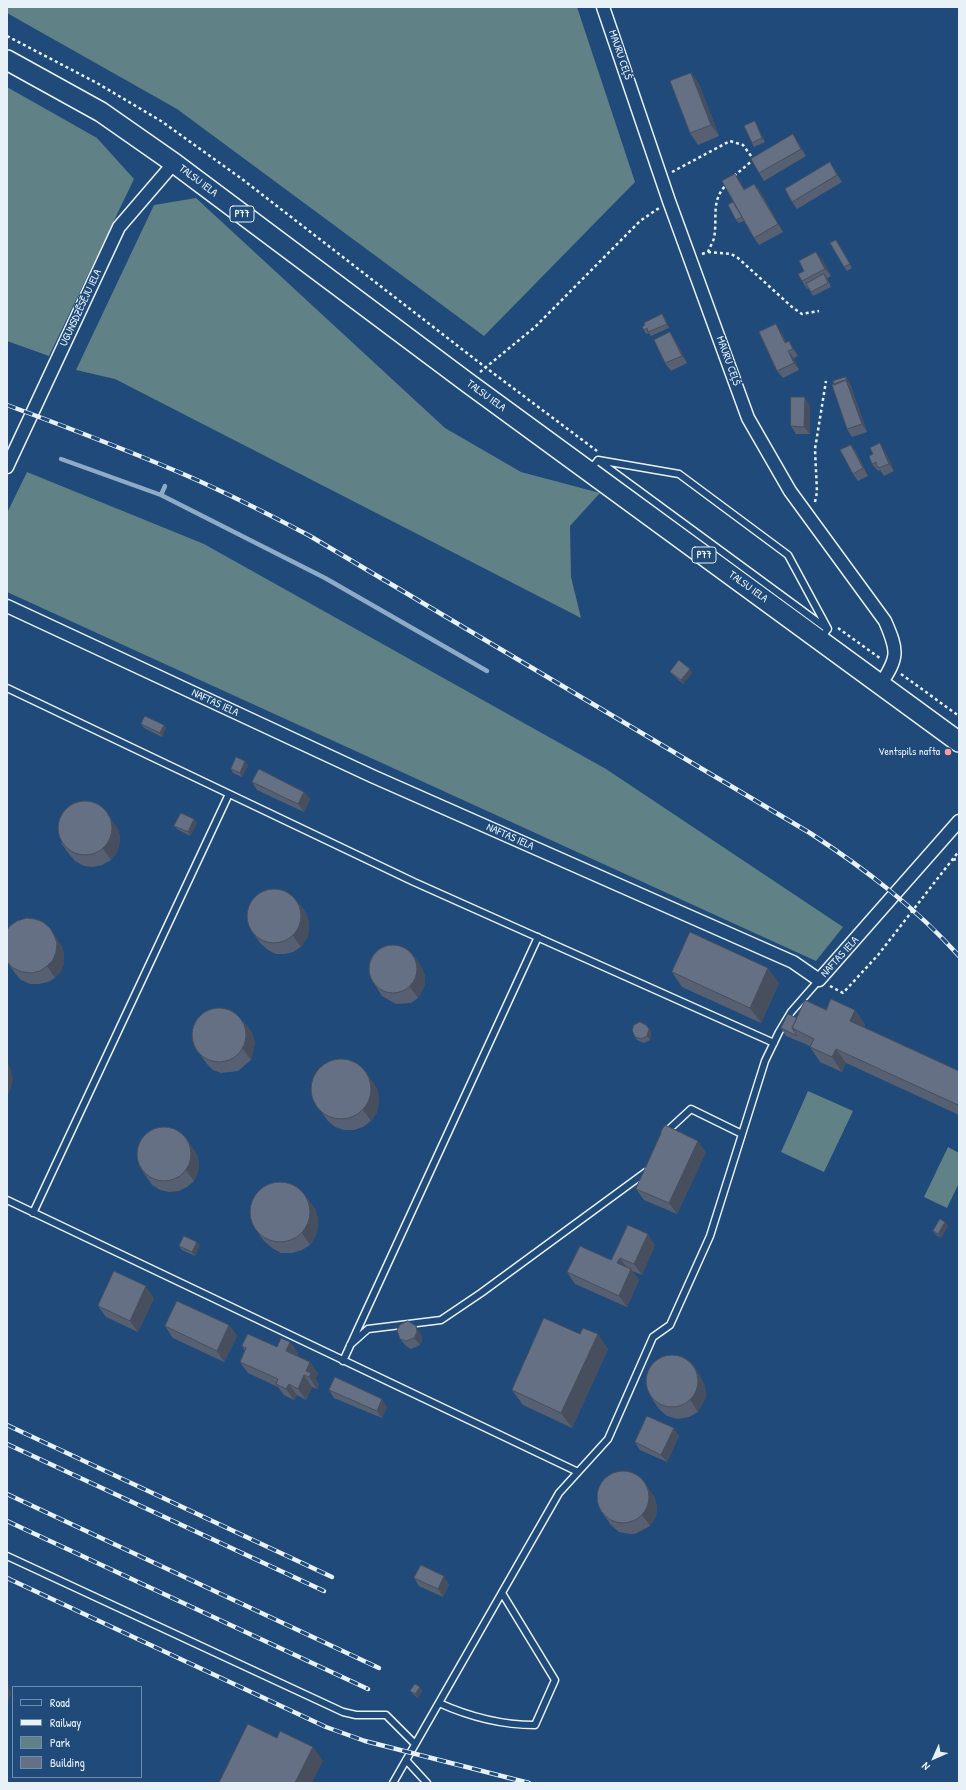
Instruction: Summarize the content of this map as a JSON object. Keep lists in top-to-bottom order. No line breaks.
{"streets":{"main road":["TALSU IELA","P77"],"street":["MAURU CEĻŠ","UGUNSDZĒSĒJU IELA","NAFTAS IELA"]},"crossings":[["MAURU CEĻŠ","TALSU IELA"],["TALSU IELA","UGUNSDZĒSĒJU IELA"]],"places":["Ventspils nafta"],"legend":["Road","Railway","Park","Building"],"north":"bottom left"}
